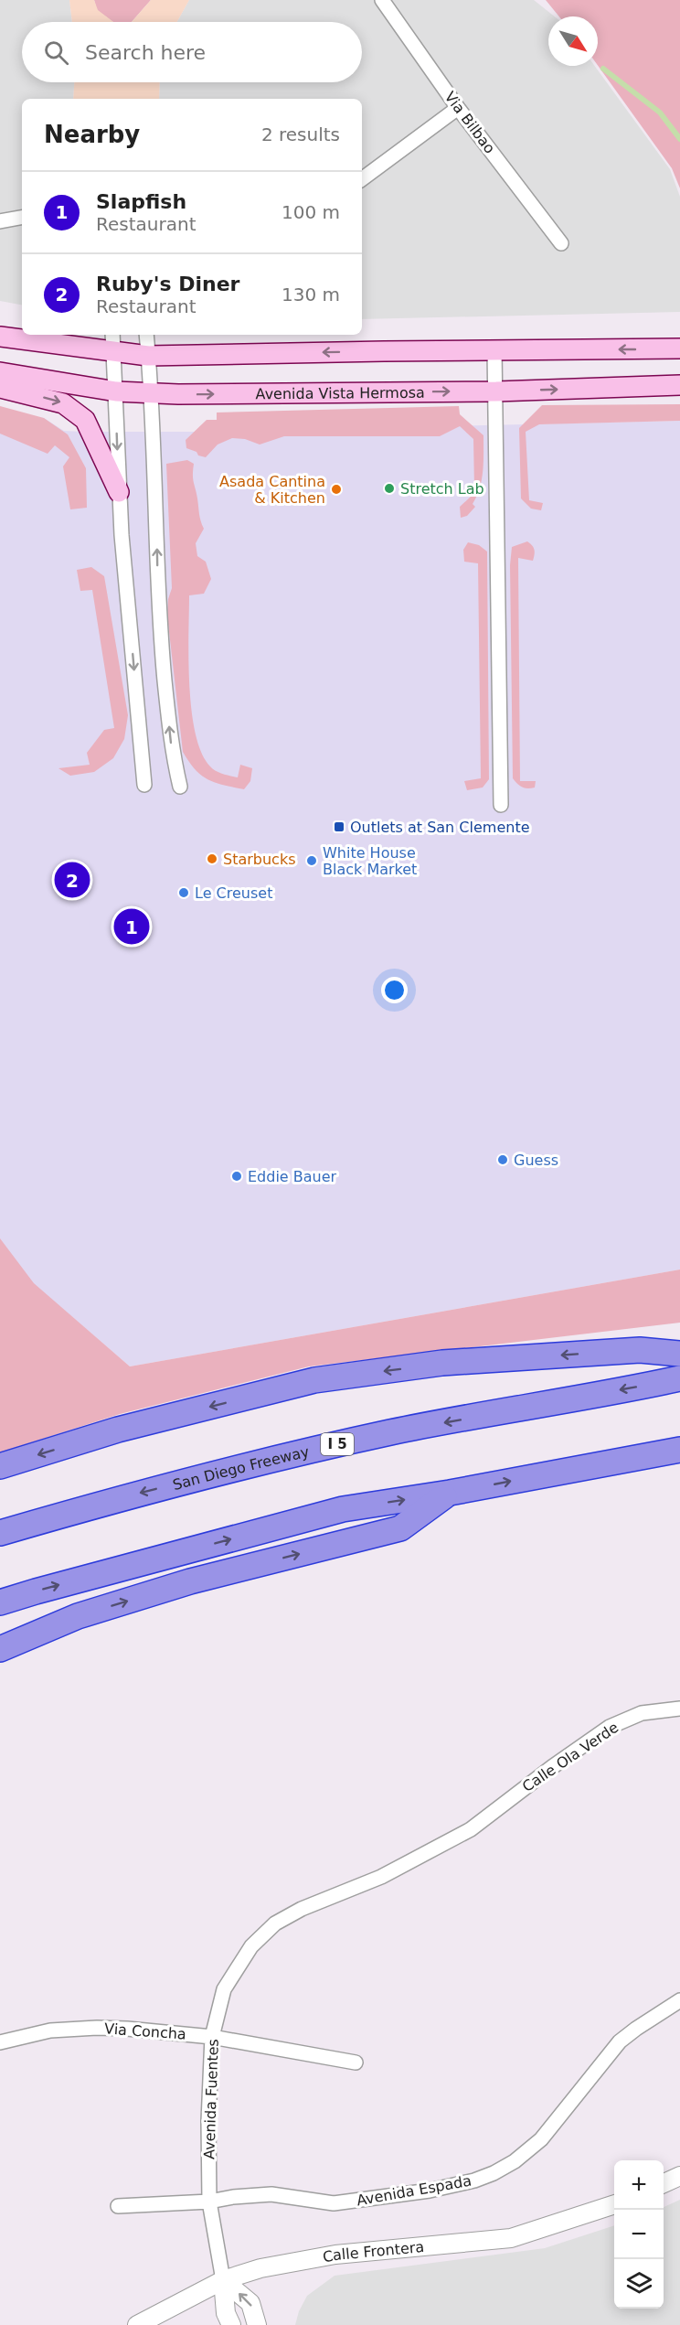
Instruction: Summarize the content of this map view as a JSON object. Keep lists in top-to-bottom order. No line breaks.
{"streets":{"highway":["I 5","San Diego Freeway"],"main road":["Avenida Vista Hermosa"],"street":["Via Bilbao","Calle Ola Verde","Via Concha","Avenida Fuentes","Avenida Espada","Calle Frontera"]},"crossings":[["Calle Ola Verde","Avenida Fuentes"],["Via Concha","Avenida Fuentes"],["Avenida Fuentes","Avenida Espada"],["Avenida Fuentes","Calle Frontera"]],"places":{"other":["Stretch Lab","Asada Cantina & Kitchen","Starbucks","White House Black Market","Le Creuset","Guess","Eddie Bauer"],"transit":["Outlets at San Clemente"]},"north":"bottom right","page":{"search":"Search here","heading":["Nearby","2 results"],"list":[{"mark":"1","name":"Slapfish","note":"Restaurant","value":"100 m"},{"mark":"2","name":"Ruby's Diner","note":"Restaurant","value":"130 m"}],"pins":["2","1"],"map_buttons":["+","−"]}}
